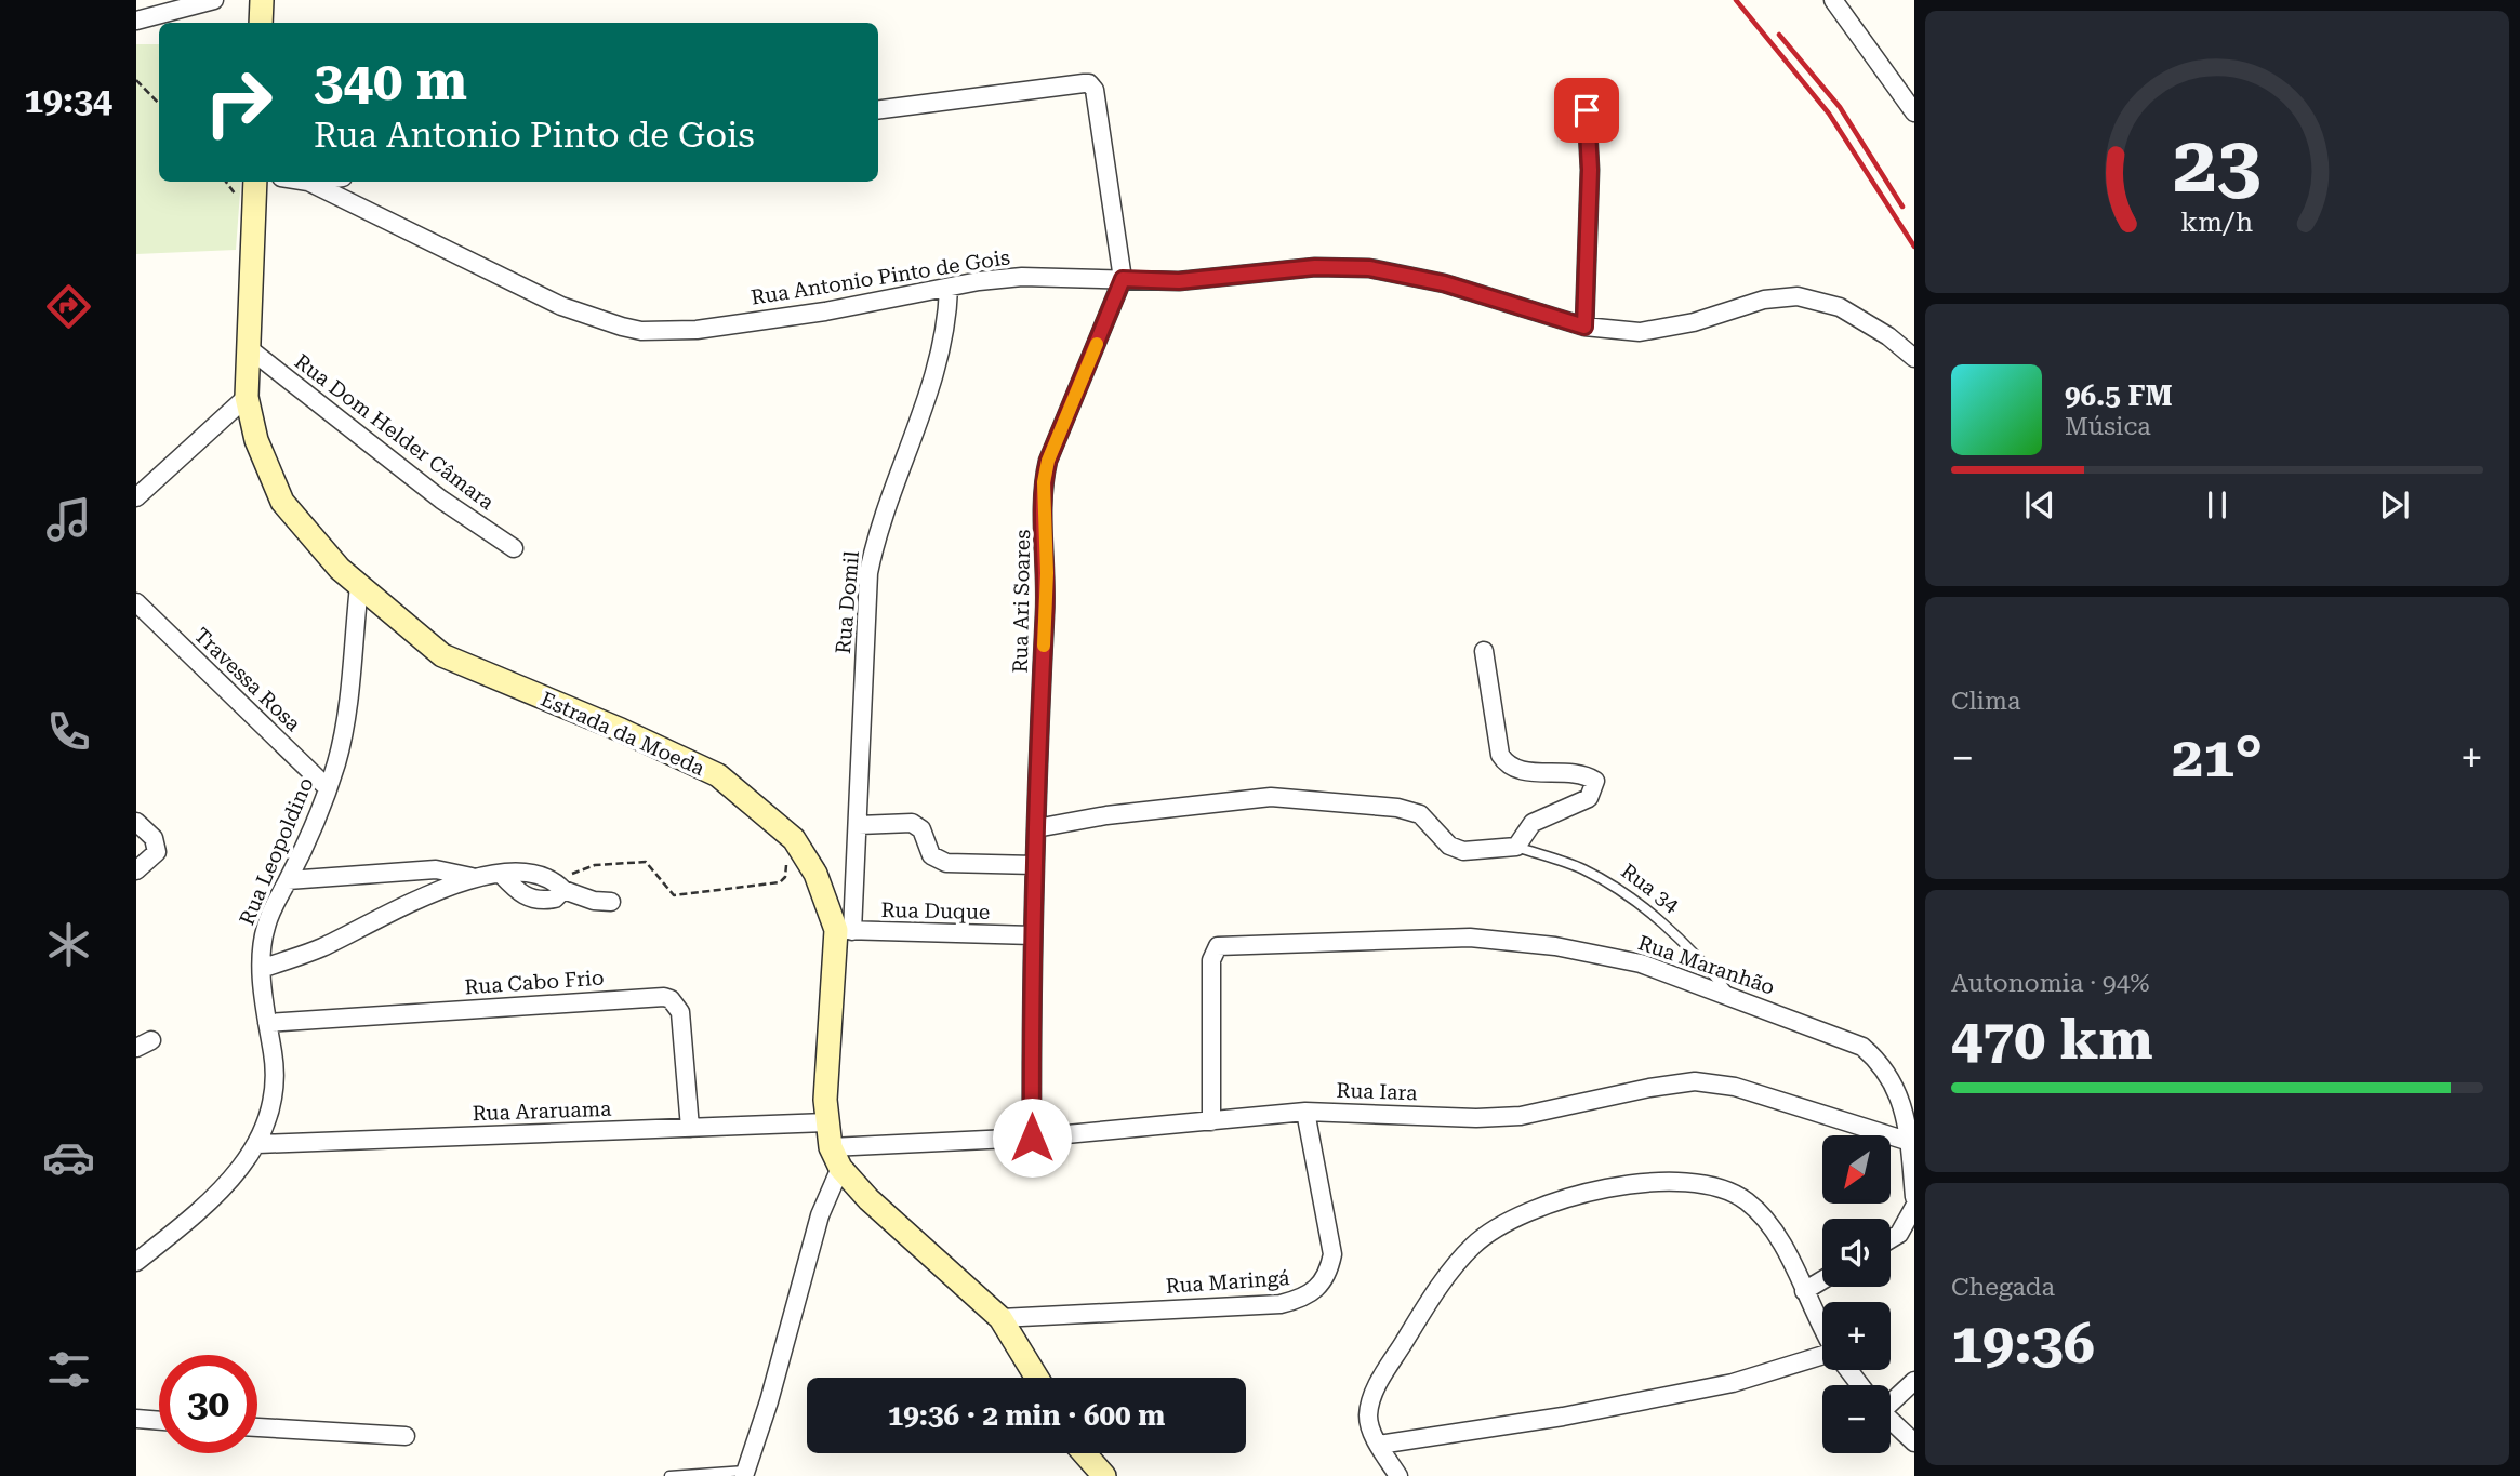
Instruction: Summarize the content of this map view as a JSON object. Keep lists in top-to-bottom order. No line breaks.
{"streets":{"main road":["Estrada da Moeda"],"street":["Rua Antonio Pinto de Gois","Rua Dom Helder Câmara","Rua Ari Soares","Rua Domil","Travessa Rosa","Rua Leopoldino","Rua Duque","Rua Maranhão","Rua Cabo Frio","Rua Iara","Rua Araruama","Rua Maringá"],"lane":["Rua 34"]},"crossings":[["Rua Antonio Pinto de Gois","Rua Ari Soares"],["Rua Antonio Pinto de Gois","Rua Domil"],["Rua Dom Helder Câmara","Estrada da Moeda"],["Rua Ari Soares","Rua Duque"],["Rua Ari Soares","Rua Iara"],["Rua Domil","Estrada da Moeda"],["Rua Domil","Rua Duque"],["Travessa Rosa","Rua Leopoldino"],["Estrada da Moeda","Rua Leopoldino"],["Estrada da Moeda","Rua Duque"],["Rua Leopoldino","Rua Cabo Frio"],["Rua Leopoldino","Rua Araruama"],["Rua 34","Rua Maranhão"],["Rua Maranhão","Rua Iara"],["Rua Cabo Frio","Rua Araruama"],["Rua Iara","Rua Maringá"]],"north":"bottom left","page":{"tabs":"19:34","turn":["340 m","Rua Antonio Pinto de Gois"],"song":["96.5 FM","Música"],"tile":["Clima",["Autonomia · 94%","470 km"],["Chegada","19:36"]],"heat":["−","21°","+"],"map_buttons":["+","−"],"limit":"30","trip":"19:36 · 2 min · 600 m","gauge":["23","km/h"]}}
